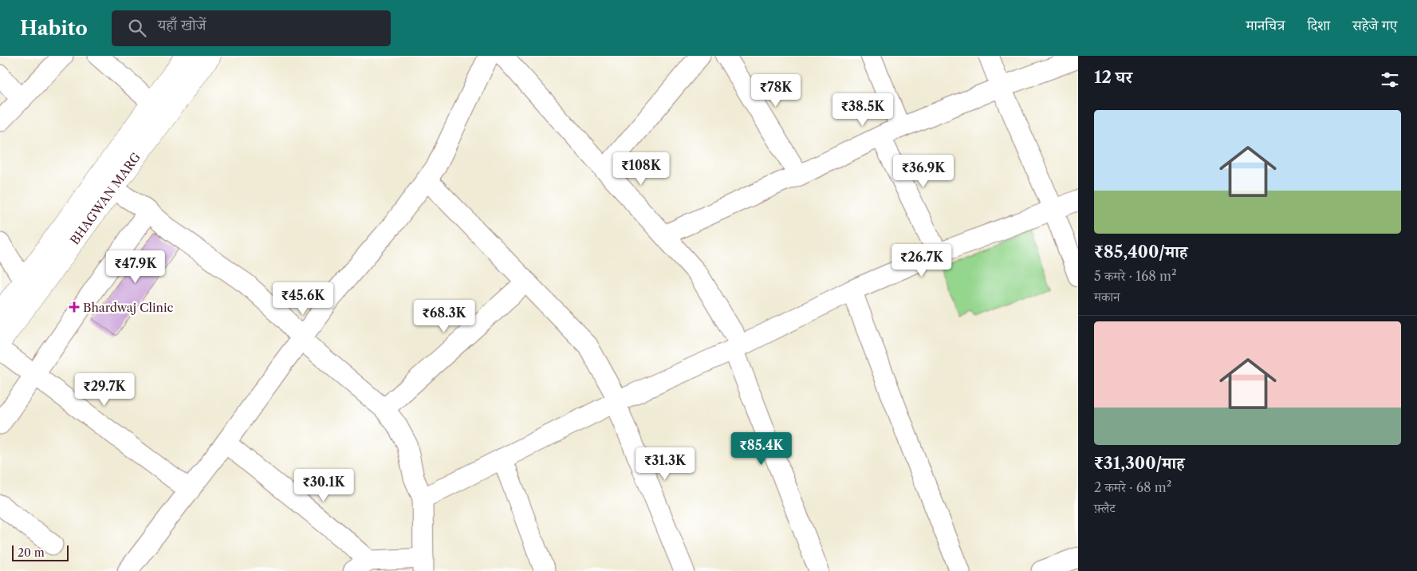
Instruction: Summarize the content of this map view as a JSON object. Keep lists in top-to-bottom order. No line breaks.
{"streets":{"street":["BHAGWAN MARG"]},"places":{"health":["Bhardwaj Clinic"]},"scale_bar":"20 m","page":{"header":"Habito","search":"यहाँ खोजें","nav":["मानचित्र","दिशा","सहेजे गए"],"heading":"12 घर","price":["₹78K","₹38.5K","₹108K","₹36.9K","₹26.7K","₹47.9K","₹45.6K","₹68.3K","₹29.7K","₹85.4K","₹31.3K","₹30.1K"],"list":[{"name":"₹85,400/माह","note":"5 कमरे · 168 m² · मकान"},{"name":"₹31,300/माह","note":"2 कमरे · 68 m² · फ़्लैट"}],"scale":"20 m"}}
